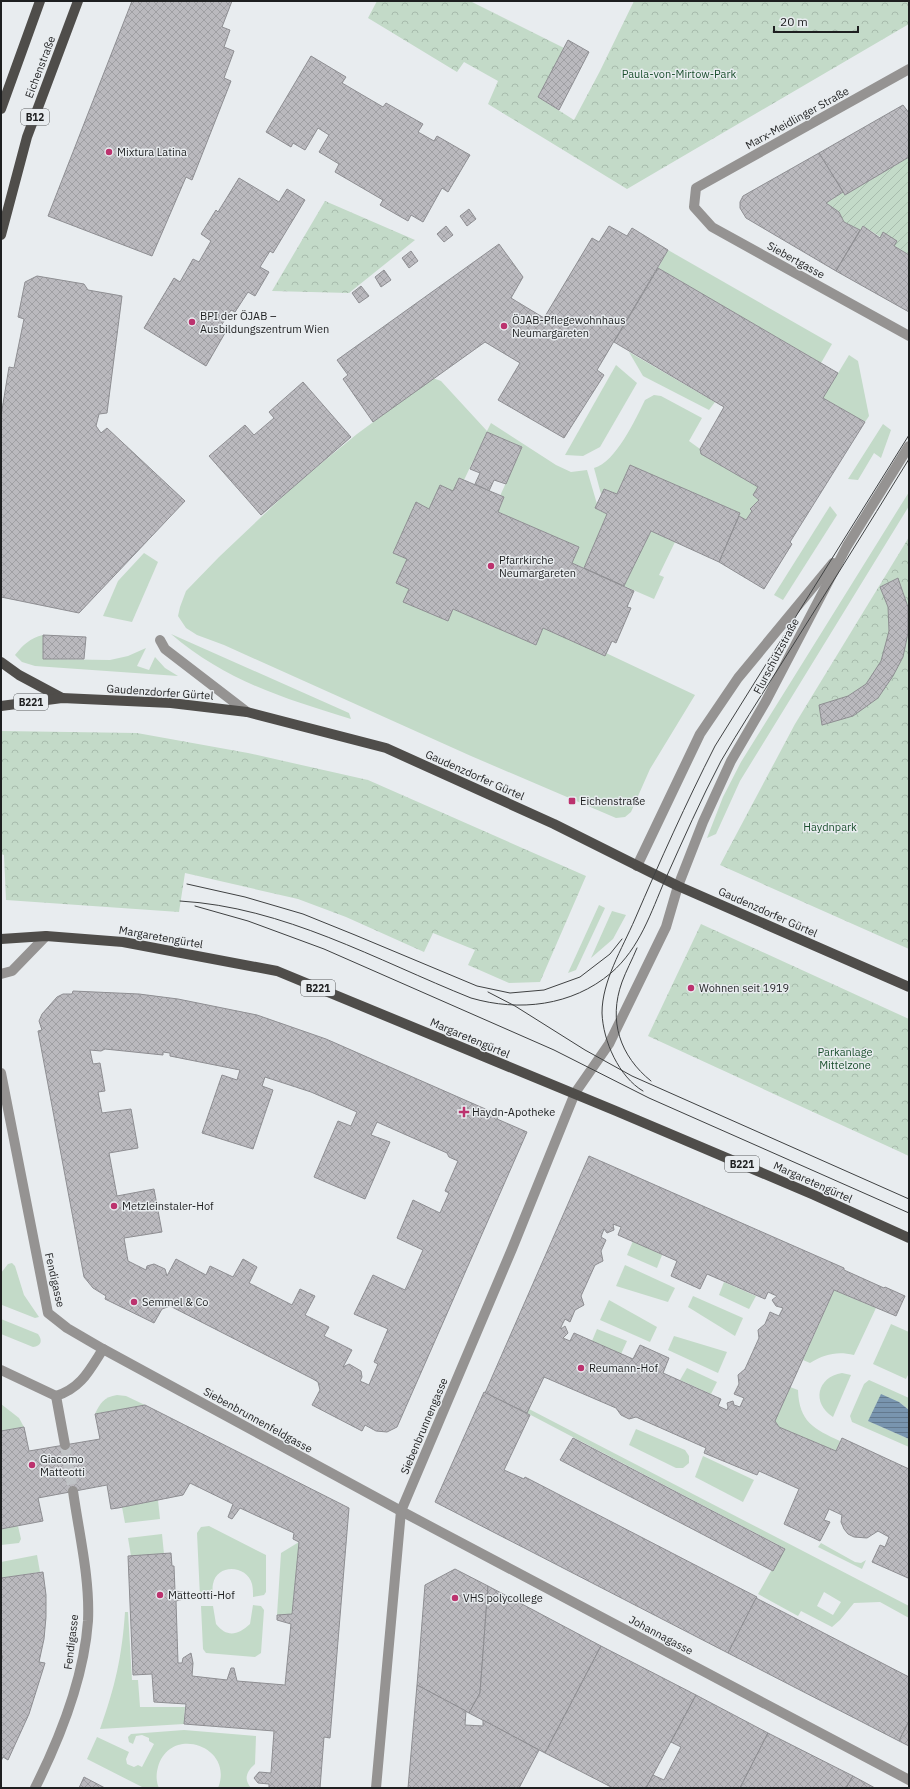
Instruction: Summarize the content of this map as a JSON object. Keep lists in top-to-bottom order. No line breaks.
{"streets":{"main road":["Eichenstraße","B12","Gaudenzdorfer Gürtel","B221","Margaretengürtel"],"street":["Marx-Meidlinger Straße","Siebertgasse","Flurschützstraße","Fendigasse","Siebenbrunnenfeldgasse","Siebenbrunnengasse","Johannagasse"]},"crossings":[["Marx-Meidlinger Straße","Siebertgasse"],["Flurschützstraße","Gaudenzdorfer Gürtel"],["Flurschützstraße","Margaretengürtel"],["Flurschützstraße","Siebenbrunnengasse"],["Margaretengürtel","Siebenbrunnengasse"],["Fendigasse","Siebenbrunnenfeldgasse"],["Siebenbrunnenfeldgasse","Siebenbrunnengasse"],["Siebenbrunnenfeldgasse","Johannagasse"],["Siebenbrunnengasse","Johannagasse"]],"parks":["Paula-von-Mirtow-Park","Haydnpark","Parkanlage Mittelzone"],"places":{"other":["Mixtura Latina","BPI der ÖJAB – Ausbildungszentrum Wien","ÖJAB-Pflegewohnhaus Neumargareten","Pfarrkirche Neumargareten","Wohnen seit 1919","Metzleinstaler-Hof","Semmel & Co","Reumann-Hof","Giacomo Matteotti","Matteotti-Hof","VHS polycollege"],"transit":["Eichenstraße"],"health":["Haydn-Apotheke"]},"scale_bar":"20 m"}
